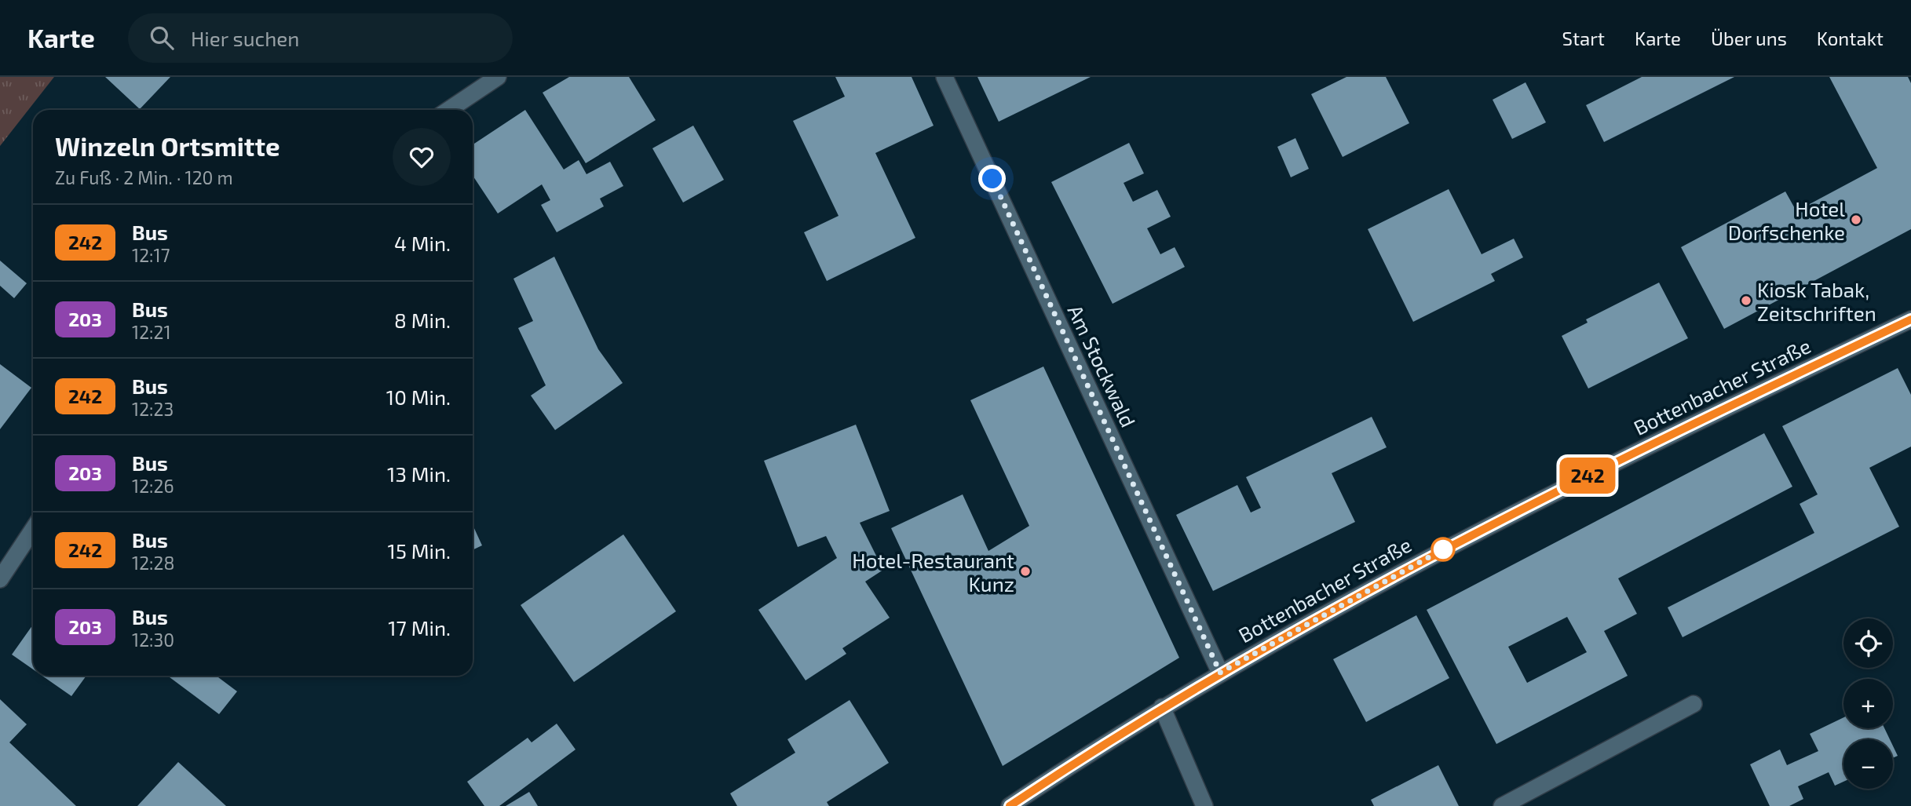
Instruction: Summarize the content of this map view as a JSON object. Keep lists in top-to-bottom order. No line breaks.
{"streets":{"street":["Am Stockwald","Bottenbacher Straße"]},"crossings":[["Am Stockwald","Bottenbacher Straße"]],"places":["Hotel Dorfschenke","Kiosk Tabak, Zeitschriften","Hotel-Restaurant Kunz"],"lines":["bus line 242"],"page":{"header":"Karte","search":"Hier suchen","nav":["Start","Karte","Über uns","Kontakt"],"on_map":"242","heading":["Winzeln Ortsmitte","Zu Fuß · 2 Min. · 120 m"],"list":[{"mark":"242","name":"Bus","note":"12:17","value":"4 Min."},{"mark":"203","name":"Bus","note":"12:21","value":"8 Min."},{"mark":"242","name":"Bus","note":"12:23","value":"10 Min."},{"mark":"203","name":"Bus","note":"12:26","value":"13 Min."},{"mark":"242","name":"Bus","note":"12:28","value":"15 Min."},{"mark":"203","name":"Bus","note":"12:30","value":"17 Min."}],"map_buttons":["+","−"]}}
